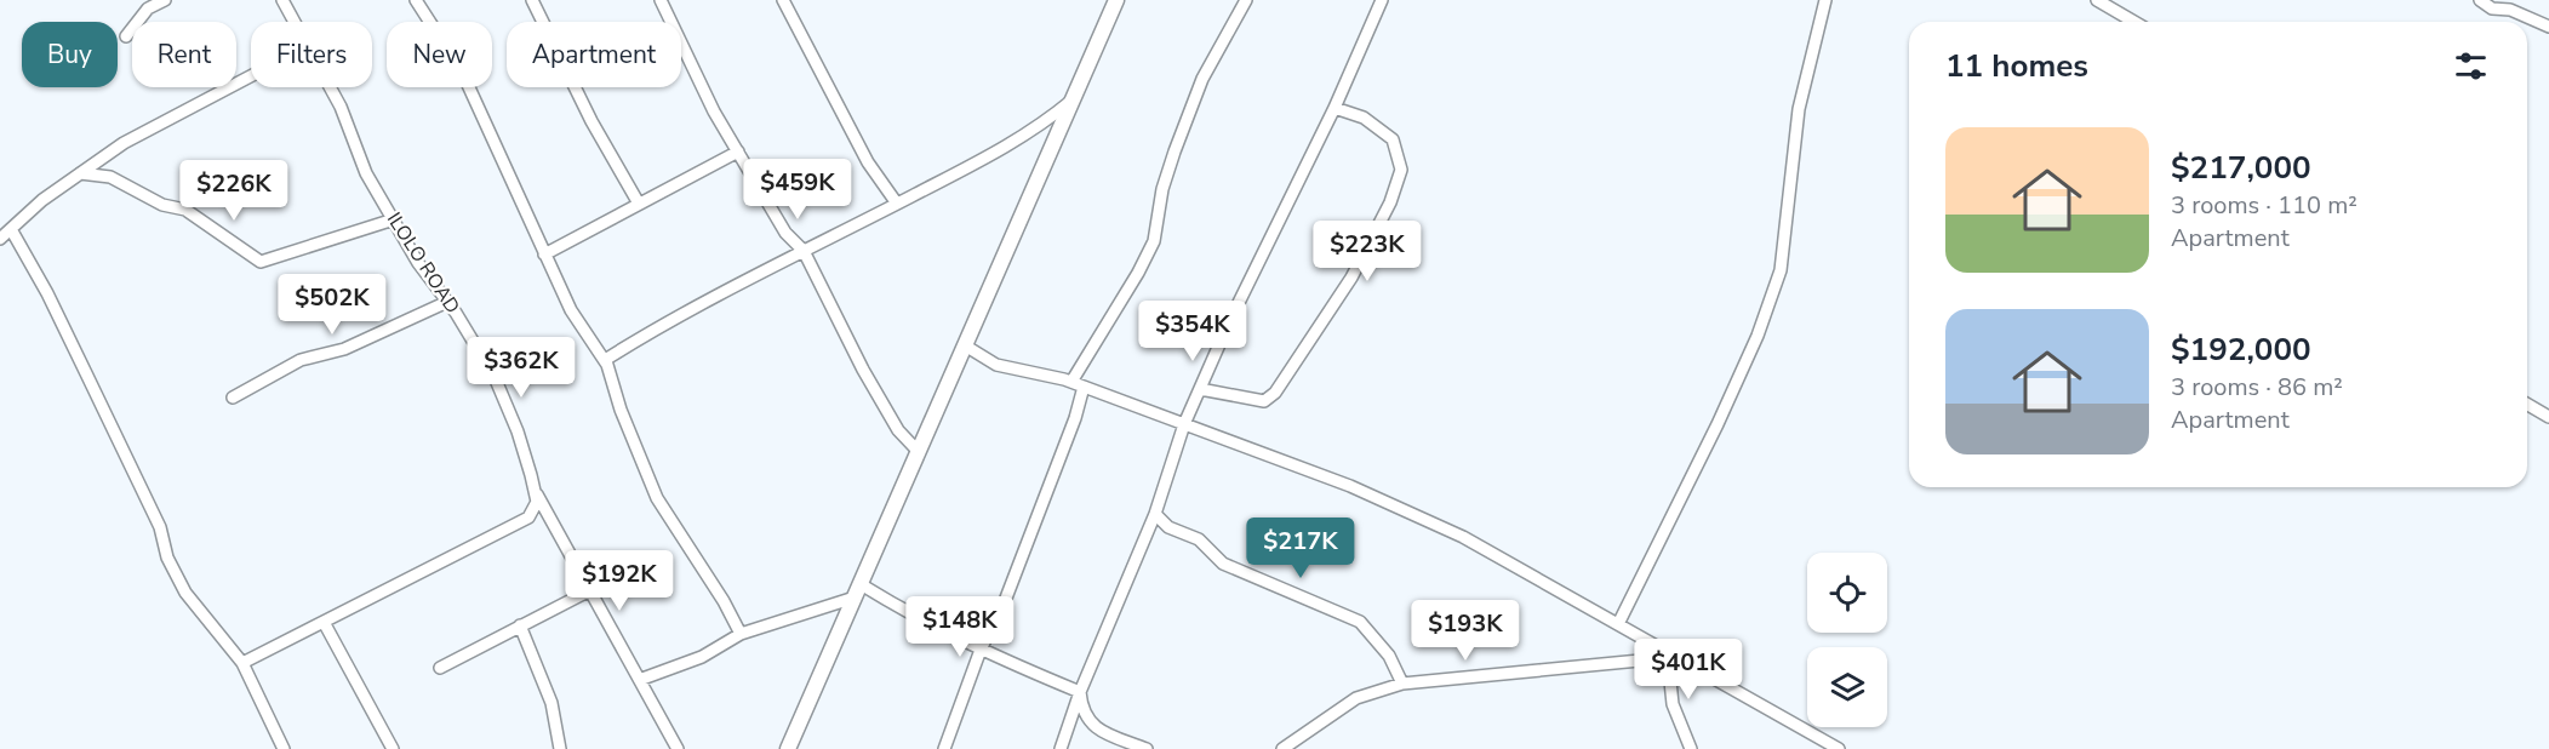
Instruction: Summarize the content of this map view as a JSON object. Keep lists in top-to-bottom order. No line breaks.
{"streets":{"street":["ILOLO ROAD"]},"page":{"chip":["Buy","Rent","Filters","New","Apartment"],"heading":"11 homes","list":[{"name":"$217,000","note":"3 rooms · 110 m² · Apartment"},{"name":"$192,000","note":"3 rooms · 86 m² · Apartment"}],"price":["$459K","$226K","$223K","$502K","$354K","$362K","$217K","$192K","$148K","$193K","$401K"]}}
